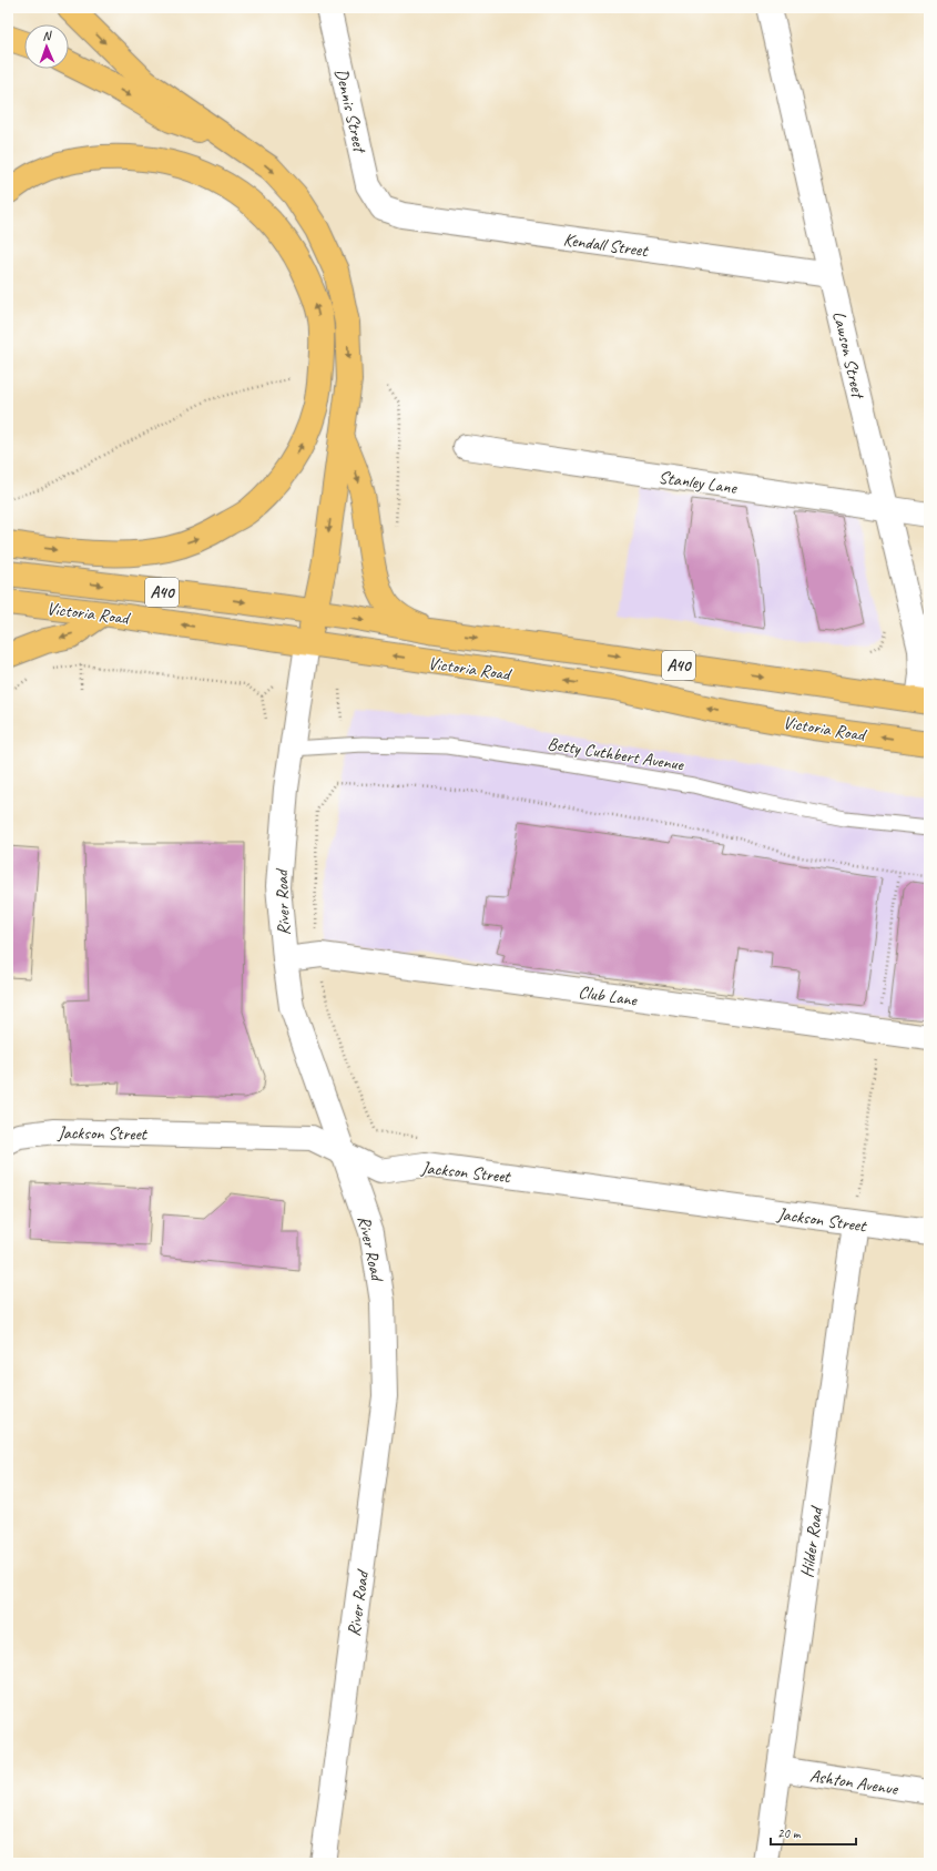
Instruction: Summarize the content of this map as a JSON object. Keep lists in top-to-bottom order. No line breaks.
{"streets":{"highway":["A40","Victoria Road"],"street":["Dennis Street","Kendall Street","Lawson Street","Stanley Lane","River Road","Club Lane","Jackson Street","Hilder Road","Ashton Avenue"],"lane":["Betty Cuthbert Avenue"]},"crossings":[["Dennis Street","Kendall Street"],["Kendall Street","Lawson Street"],["Lawson Street","Stanley Lane"],["Lawson Street","Victoria Road"],["Victoria Road","River Road"],["Betty Cuthbert Avenue","River Road"],["River Road","Club Lane"],["River Road","Jackson Street"],["Jackson Street","Hilder Road"],["Hilder Road","Ashton Avenue"]],"scale_bar":"20 m","north":"top"}
